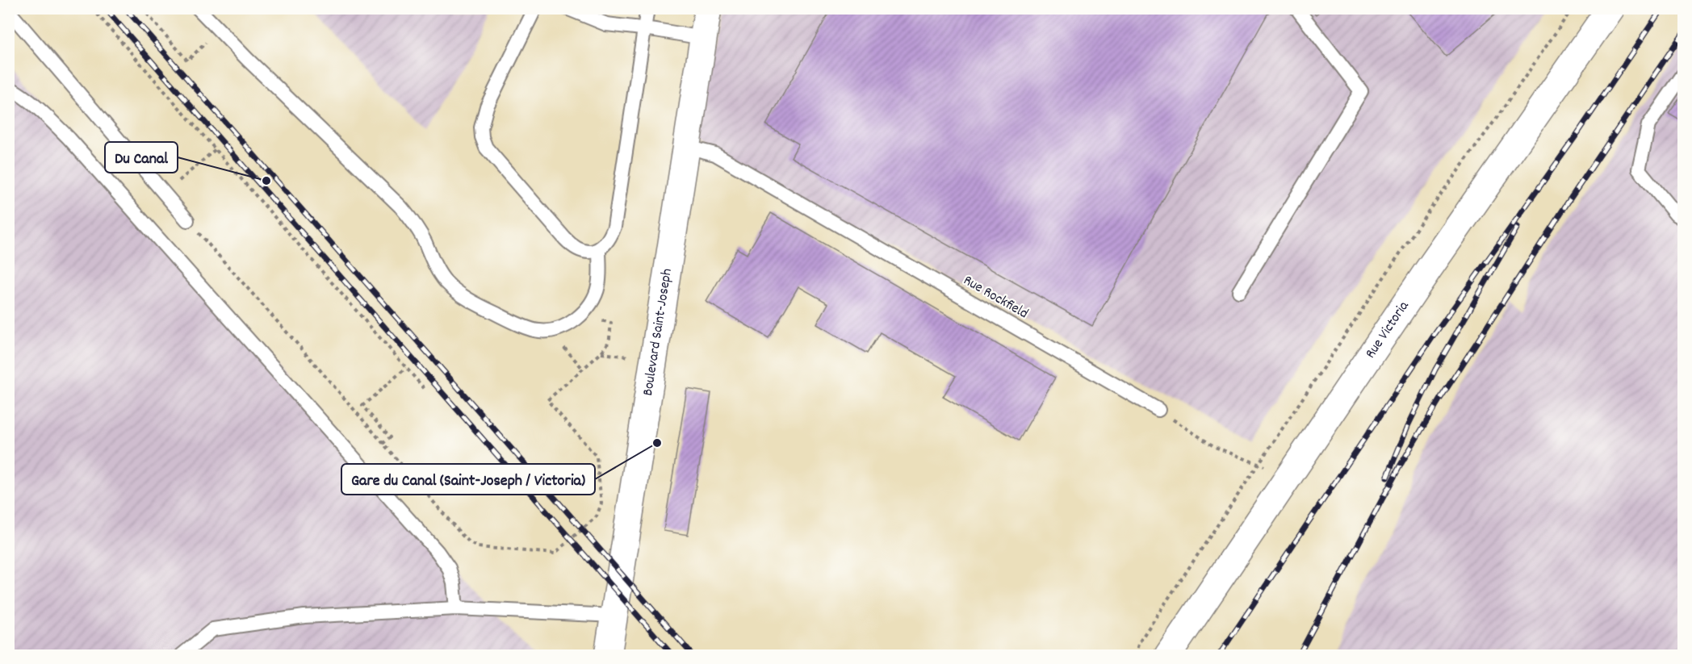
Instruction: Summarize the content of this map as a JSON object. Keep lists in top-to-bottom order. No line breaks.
{"streets":{"main road":["Rue Victoria","Boulevard Saint-Joseph"],"lane":["Rue Rockfield"]},"crossings":[["Rue Rockfield","Boulevard Saint-Joseph"]],"places":["Du Canal","Gare du Canal (Saint-Joseph / Victoria)"]}
